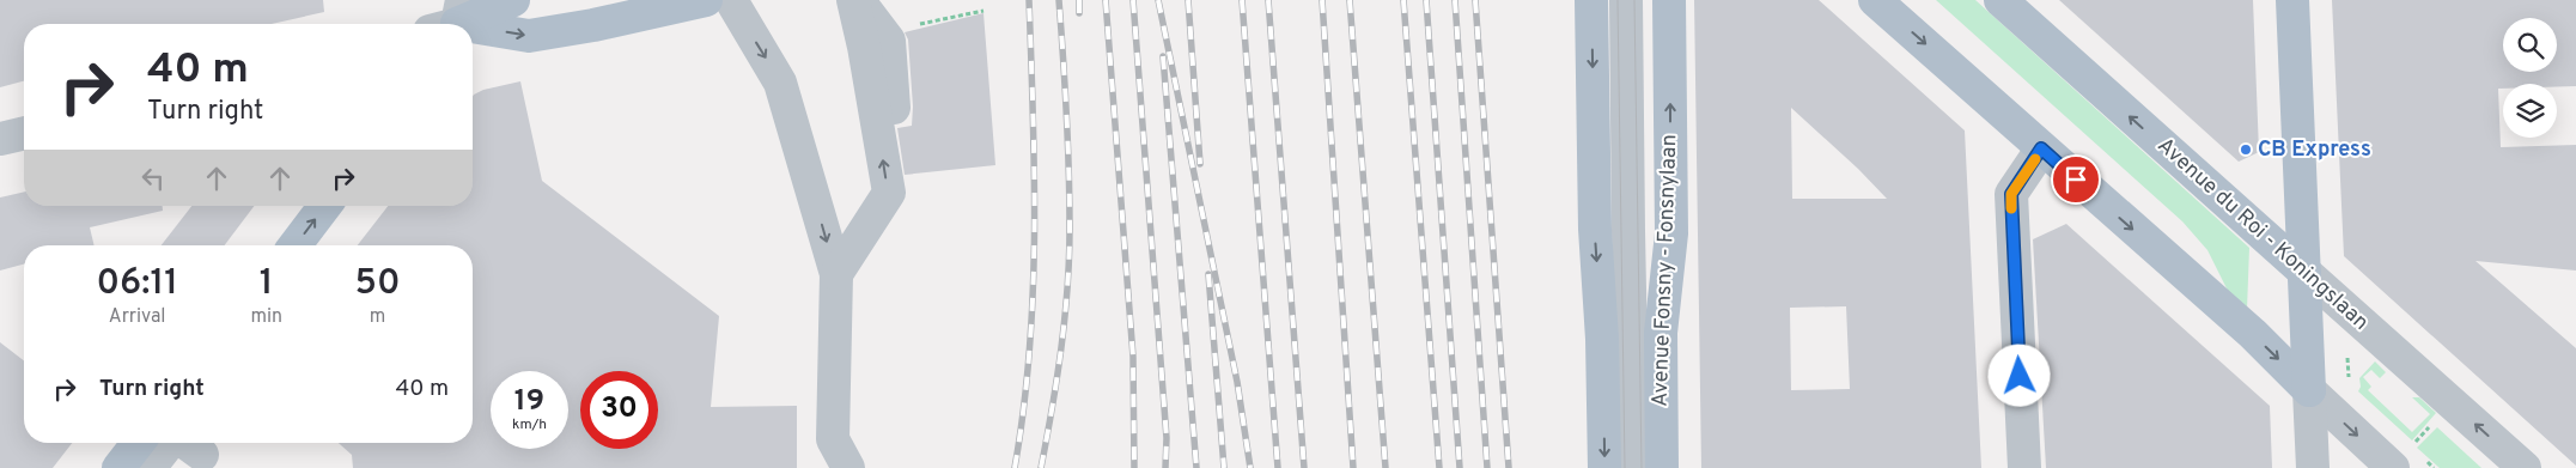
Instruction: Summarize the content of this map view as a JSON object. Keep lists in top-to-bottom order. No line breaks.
{"streets":{"main road":["Avenue du Roi - Koningslaan","Avenue Fonsny - Fonsnylaan"]},"places":["CB Express"],"page":{"turn":["40 m","Turn right"],"eta":["06:11","Arrival","1","min","50","m"],"list":[{"name":"Turn right","value":"40 m"}],"speed":"19 km/h","limit":"30"}}
